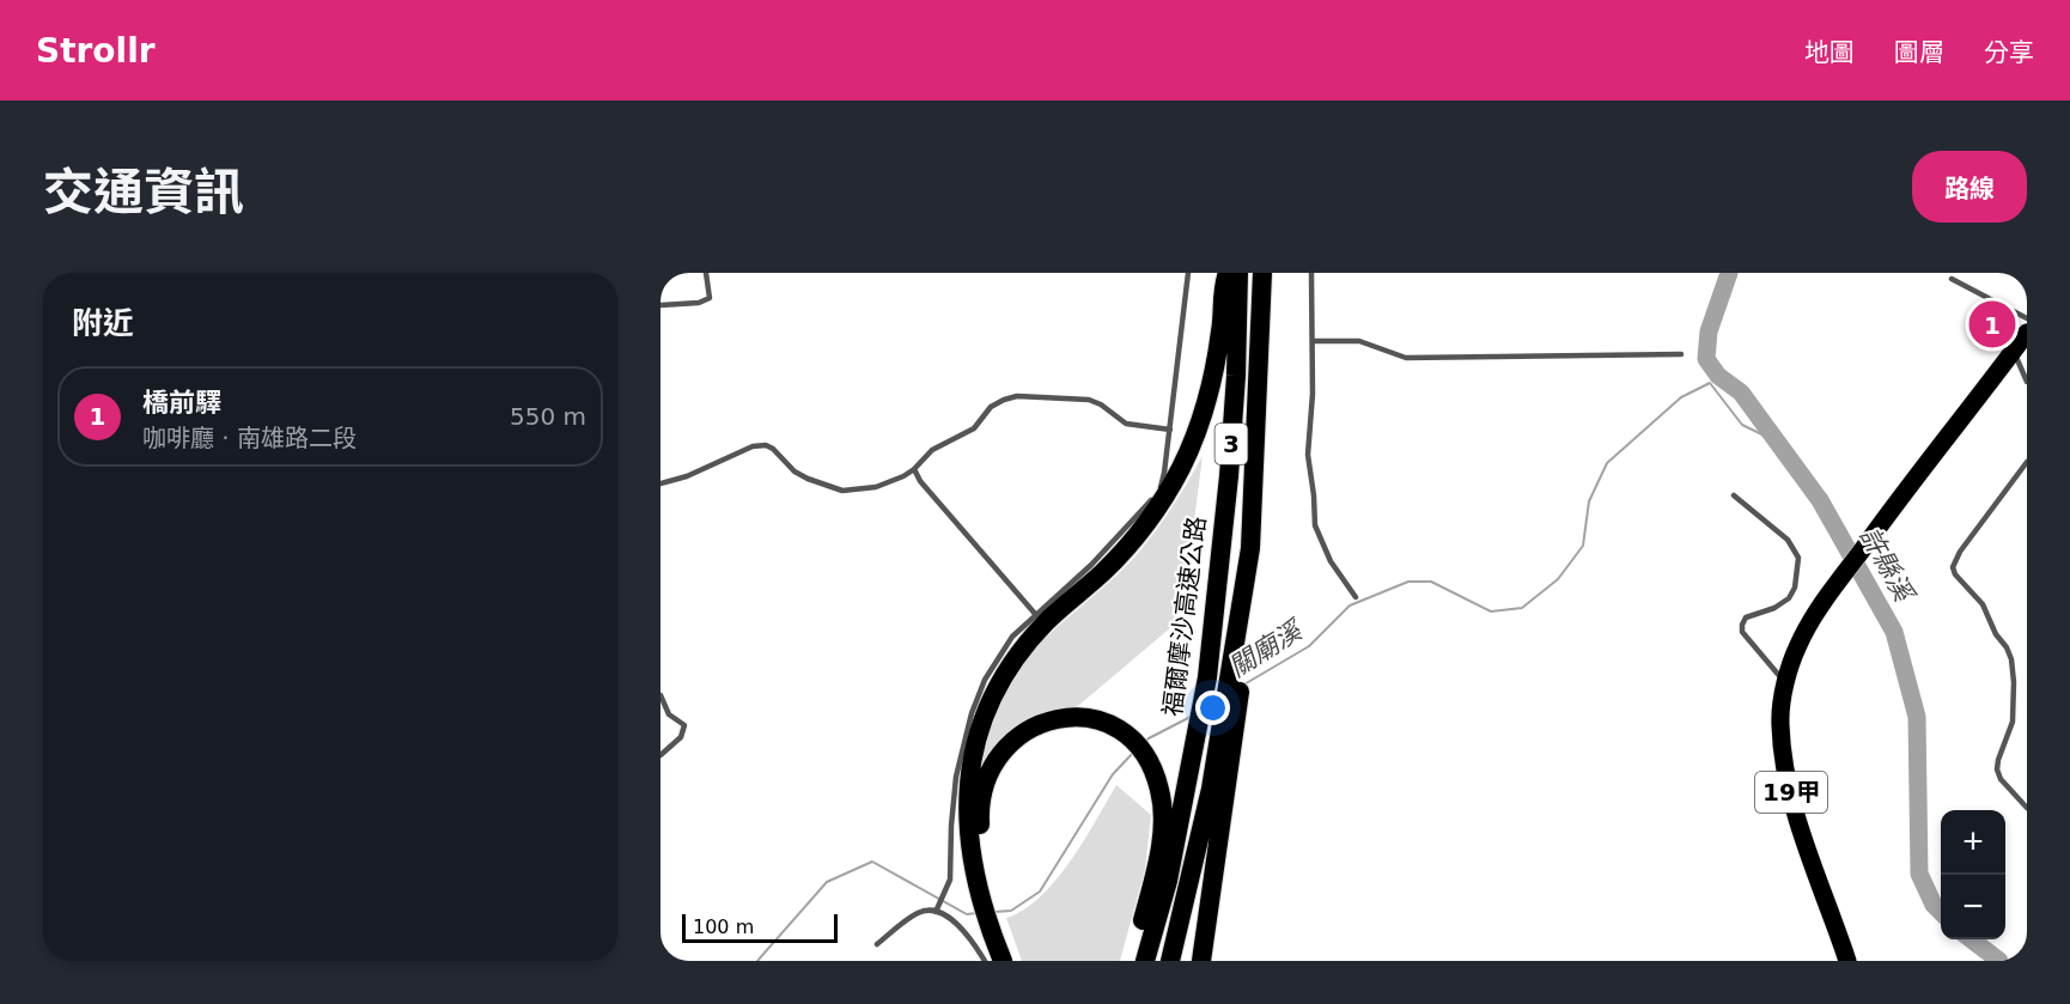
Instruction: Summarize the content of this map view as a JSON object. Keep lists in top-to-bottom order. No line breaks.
{"streets":{"highway":["3","福爾摩沙高速公路"],"main road":["19甲"]},"water":["許縣溪","關廟溪"],"scale_bar":"100 m","page":{"header":"Strollr","nav":["地圖","圖層","分享"],"title":"交通資訊","buttons":"路線","heading":"附近","pins":"1","list":[{"mark":"1","name":"橋前驛","note":"咖啡廳 · 南雄路二段","value":"550 m"}],"map_buttons":["+","−"],"scale":"100 m"}}
